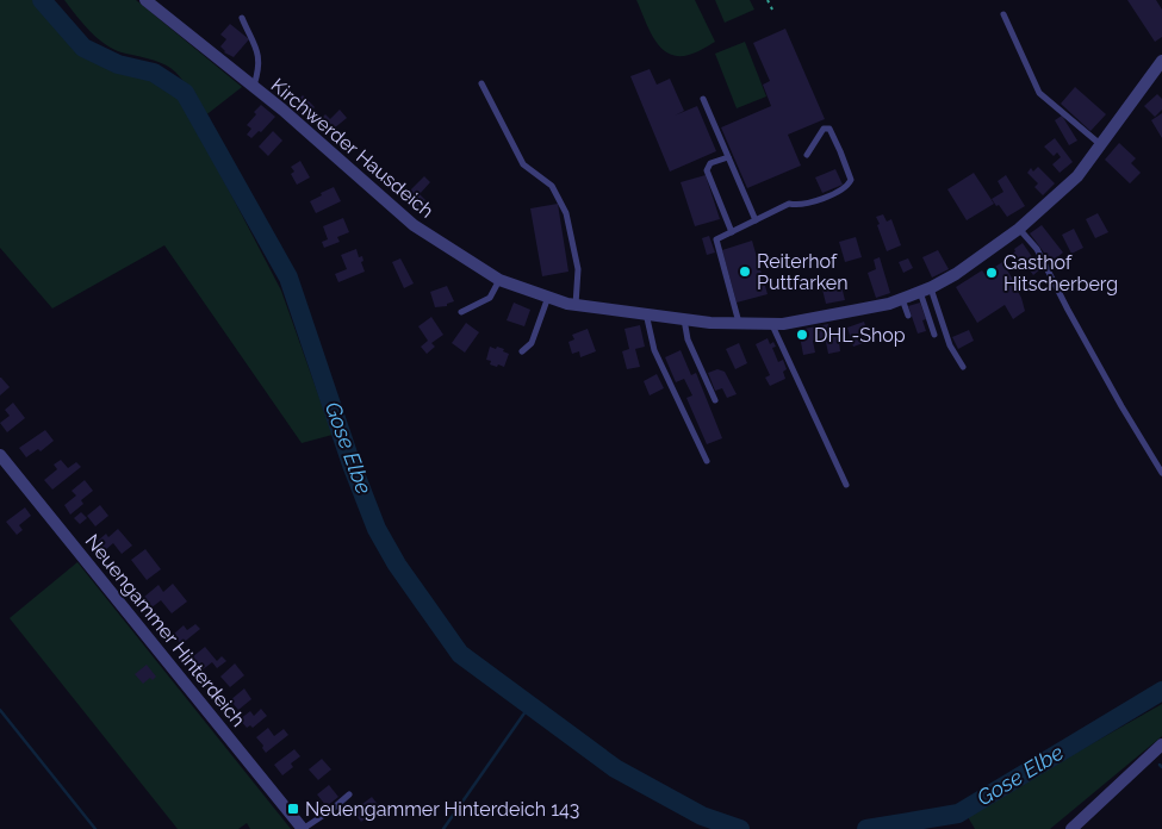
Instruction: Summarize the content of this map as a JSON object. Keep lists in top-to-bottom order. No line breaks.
{"streets":{"street":["Kirchwerder Hausdeich","Neuengammer Hinterdeich"]},"water":["Gose Elbe"],"places":{"other":["Reiterhof Puttfarken","Gasthof Hitscherberg","DHL-Shop"],"transit":["Neuengammer Hinterdeich 143"]}}
